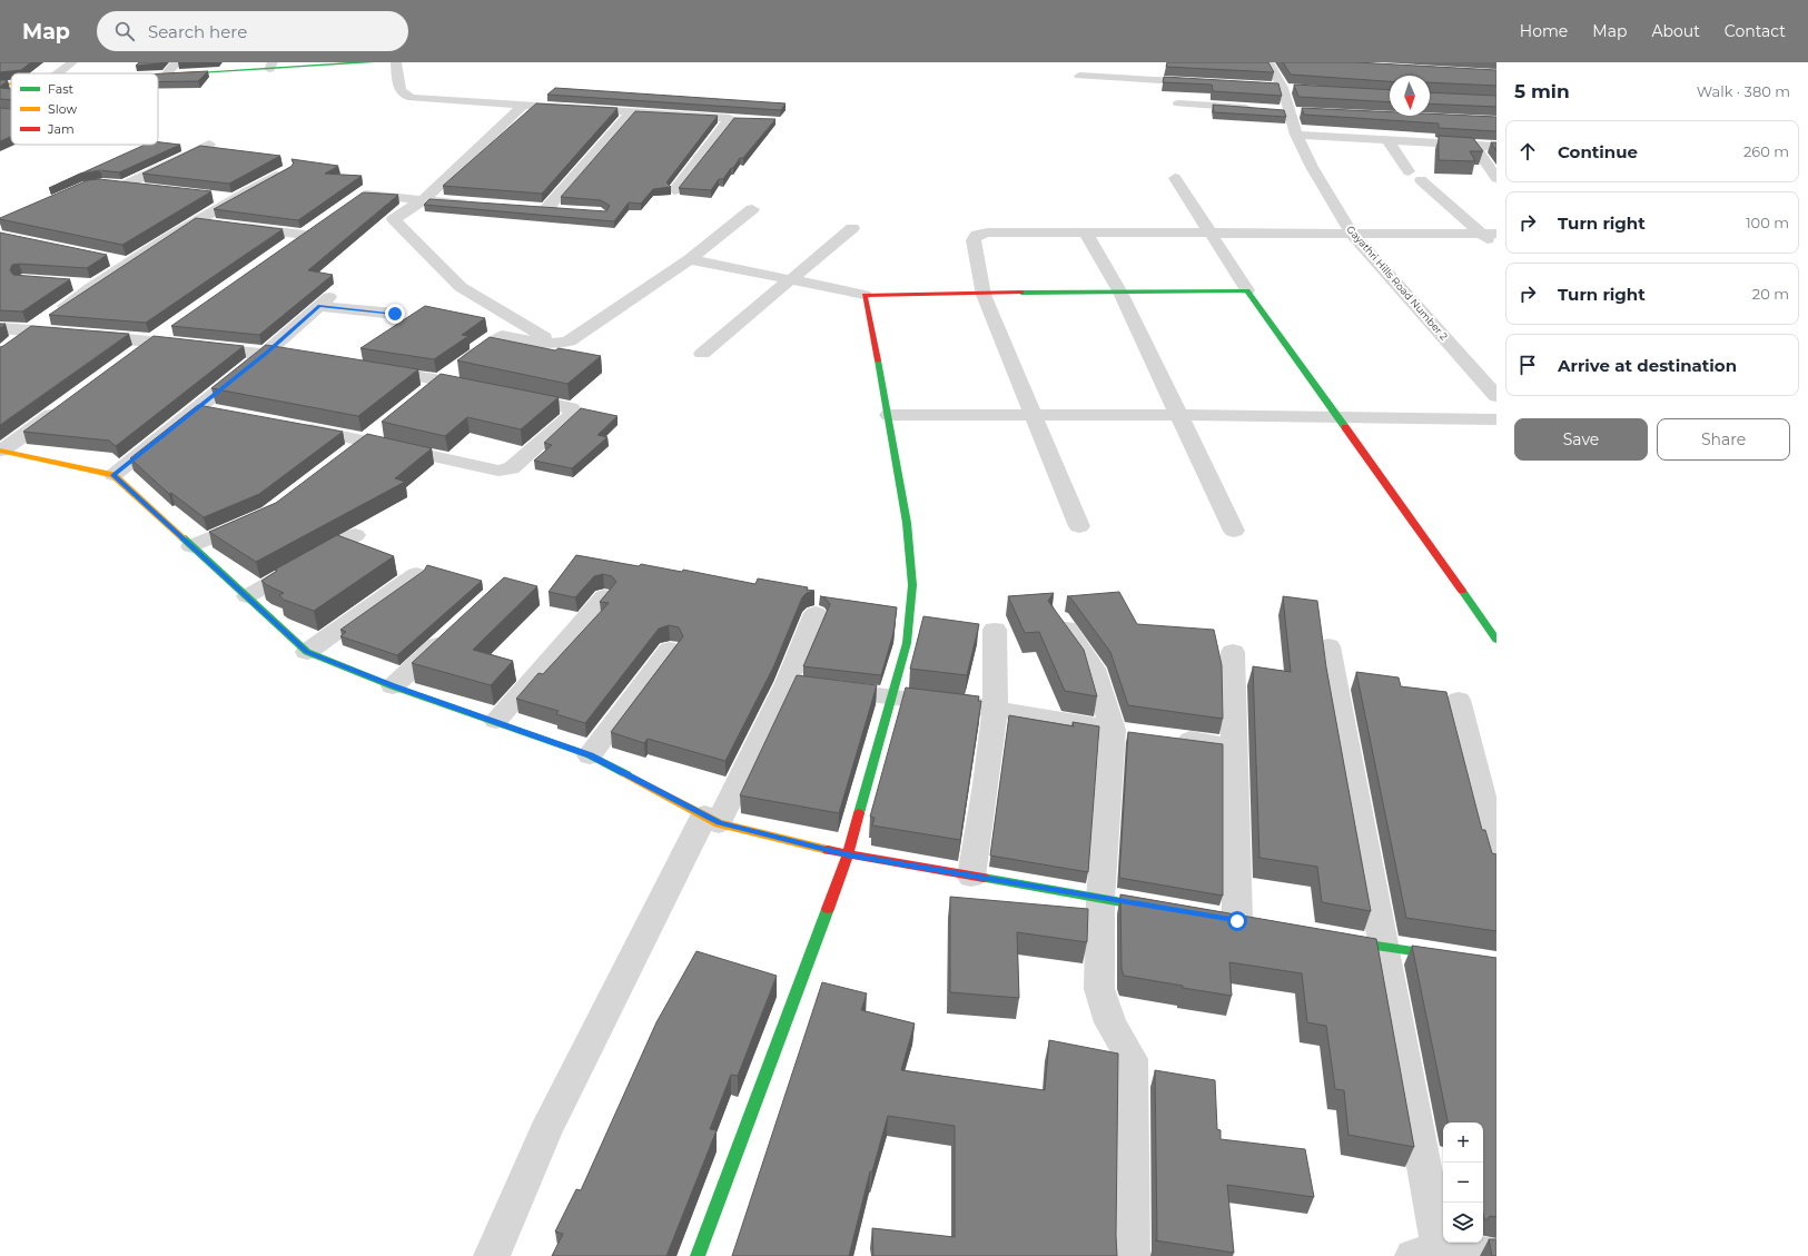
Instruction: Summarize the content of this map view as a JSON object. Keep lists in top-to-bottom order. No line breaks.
{"streets":{"street":["Gayathri Hills Road Number 2"]},"legend":["Fast","Slow","Jam"],"north":"bottom","page":{"header":"Map","search":"Search here","nav":["Home","Map","About","Contact"],"heading":["5 min","Walk · 380 m"],"list":[["Continue","260 m"],["Turn right","100 m"],["Turn right","20 m"],"Arrive at destination"],"buttons":["Save","Share"],"map_buttons":["+","−"]}}
